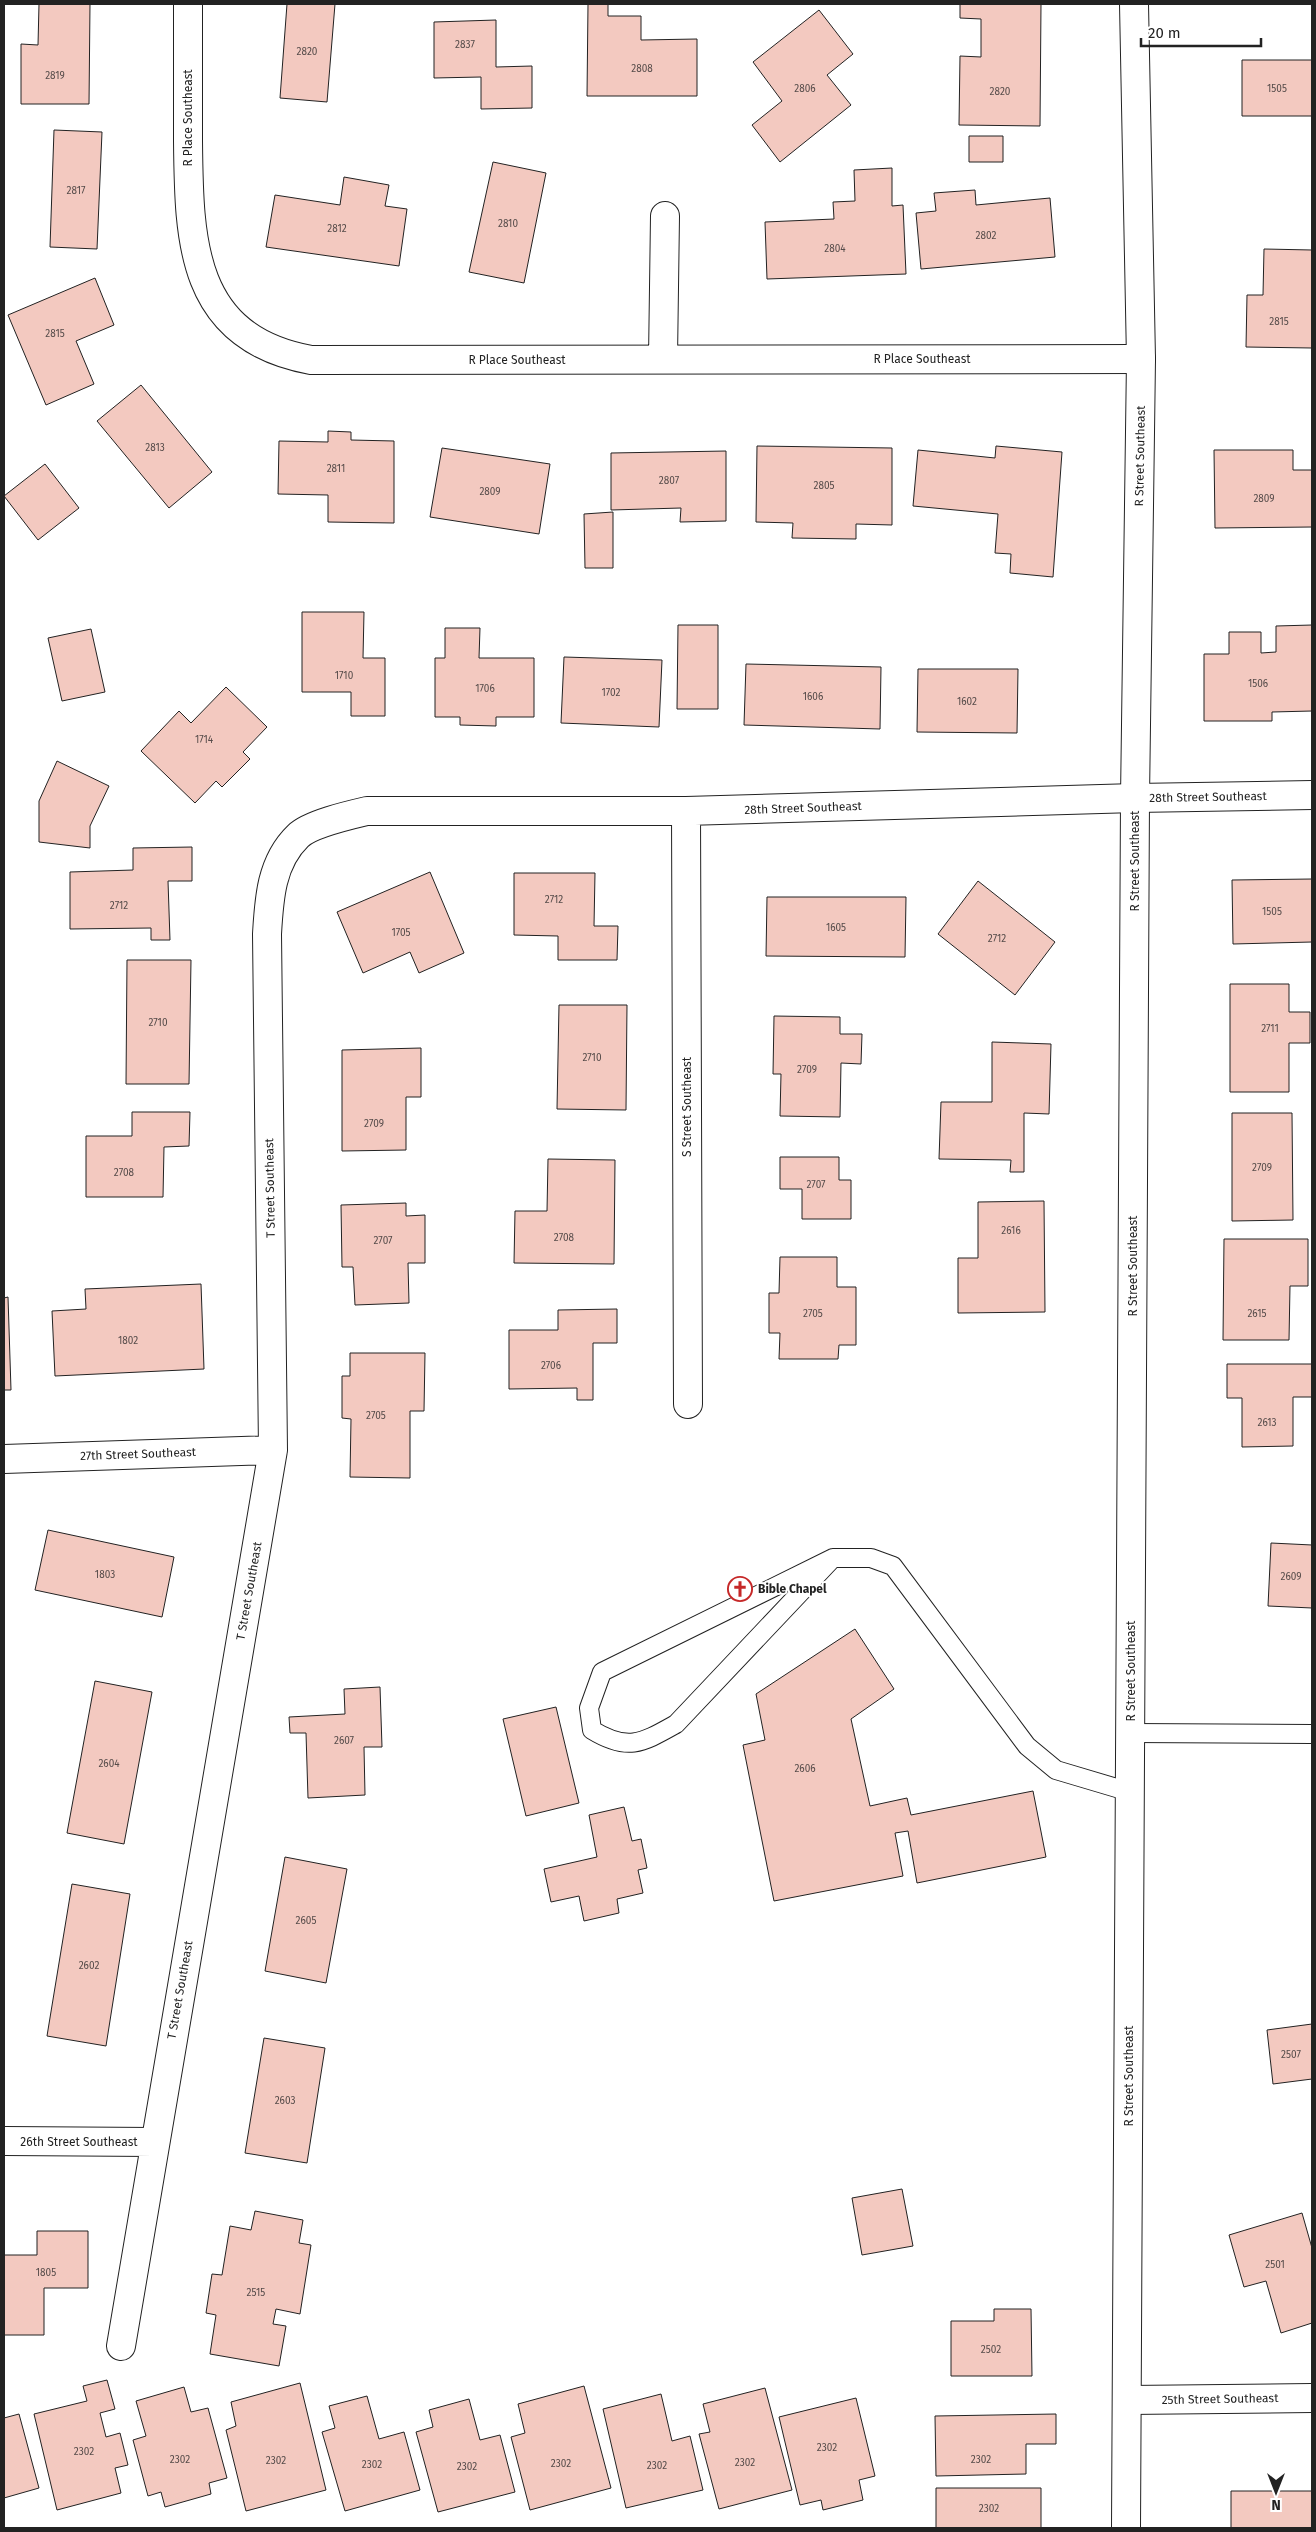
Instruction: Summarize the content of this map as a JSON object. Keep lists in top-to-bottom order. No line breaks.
{"streets":{"street":["R Place Southeast","R Street Southeast","28th Street Southeast","S Street Southeast","T Street Southeast","27th Street Southeast","26th Street Southeast","25th Street Southeast"]},"crossings":[["R Place Southeast","R Street Southeast"],["R Street Southeast","28th Street Southeast"],["R Street Southeast","25th Street Southeast"],["28th Street Southeast","S Street Southeast"],["28th Street Southeast","T Street Southeast"],["T Street Southeast","27th Street Southeast"],["T Street Southeast","26th Street Southeast"]],"places":{"church":["Bible Chapel"]},"house_numbers":["2837","2820","2808","2819","2806","1505","2820","2817","2810","2812","2802","2804","2815","2815","2813","2811","2807","2805","2809","2809","1710","1506","1706","1702","1606","1602","1714","2712","2712","1505","1605","1705","2712","2710","2711","2710","2709","2709","2709","2708","2707","2616","2708","2707","2705","2615","1802","2706","2705","2613","1803","2609","2607","2604","2606","2605","2602","2507","2603","2501","1805","2515","2502","2302","2302","2302","2302","2302","2302","2302","2302","2302","2302","2302"],"scale_bar":"20 m","north":"bottom"}
